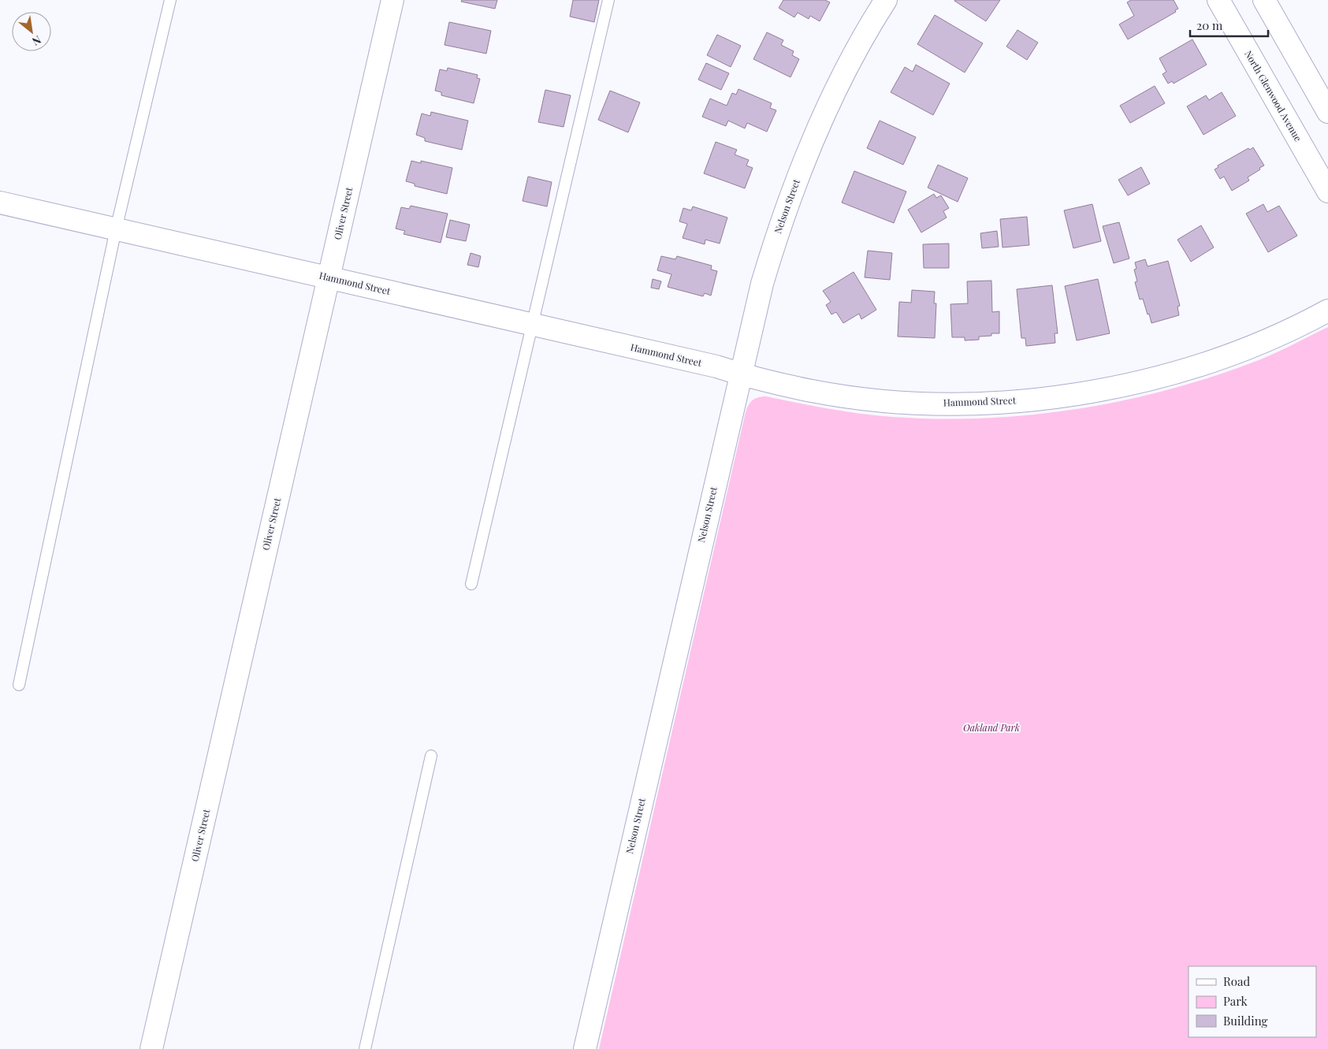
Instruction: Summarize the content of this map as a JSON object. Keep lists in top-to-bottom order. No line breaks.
{"streets":{"street":["North Glenwood Avenue","Nelson Street","Oliver Street","Hammond Street"]},"crossings":[["Nelson Street","Hammond Street"],["Oliver Street","Hammond Street"]],"parks":["Oakland Park"],"legend":["Road","Park","Building"],"scale_bar":"20 m","north":"bottom right"}
